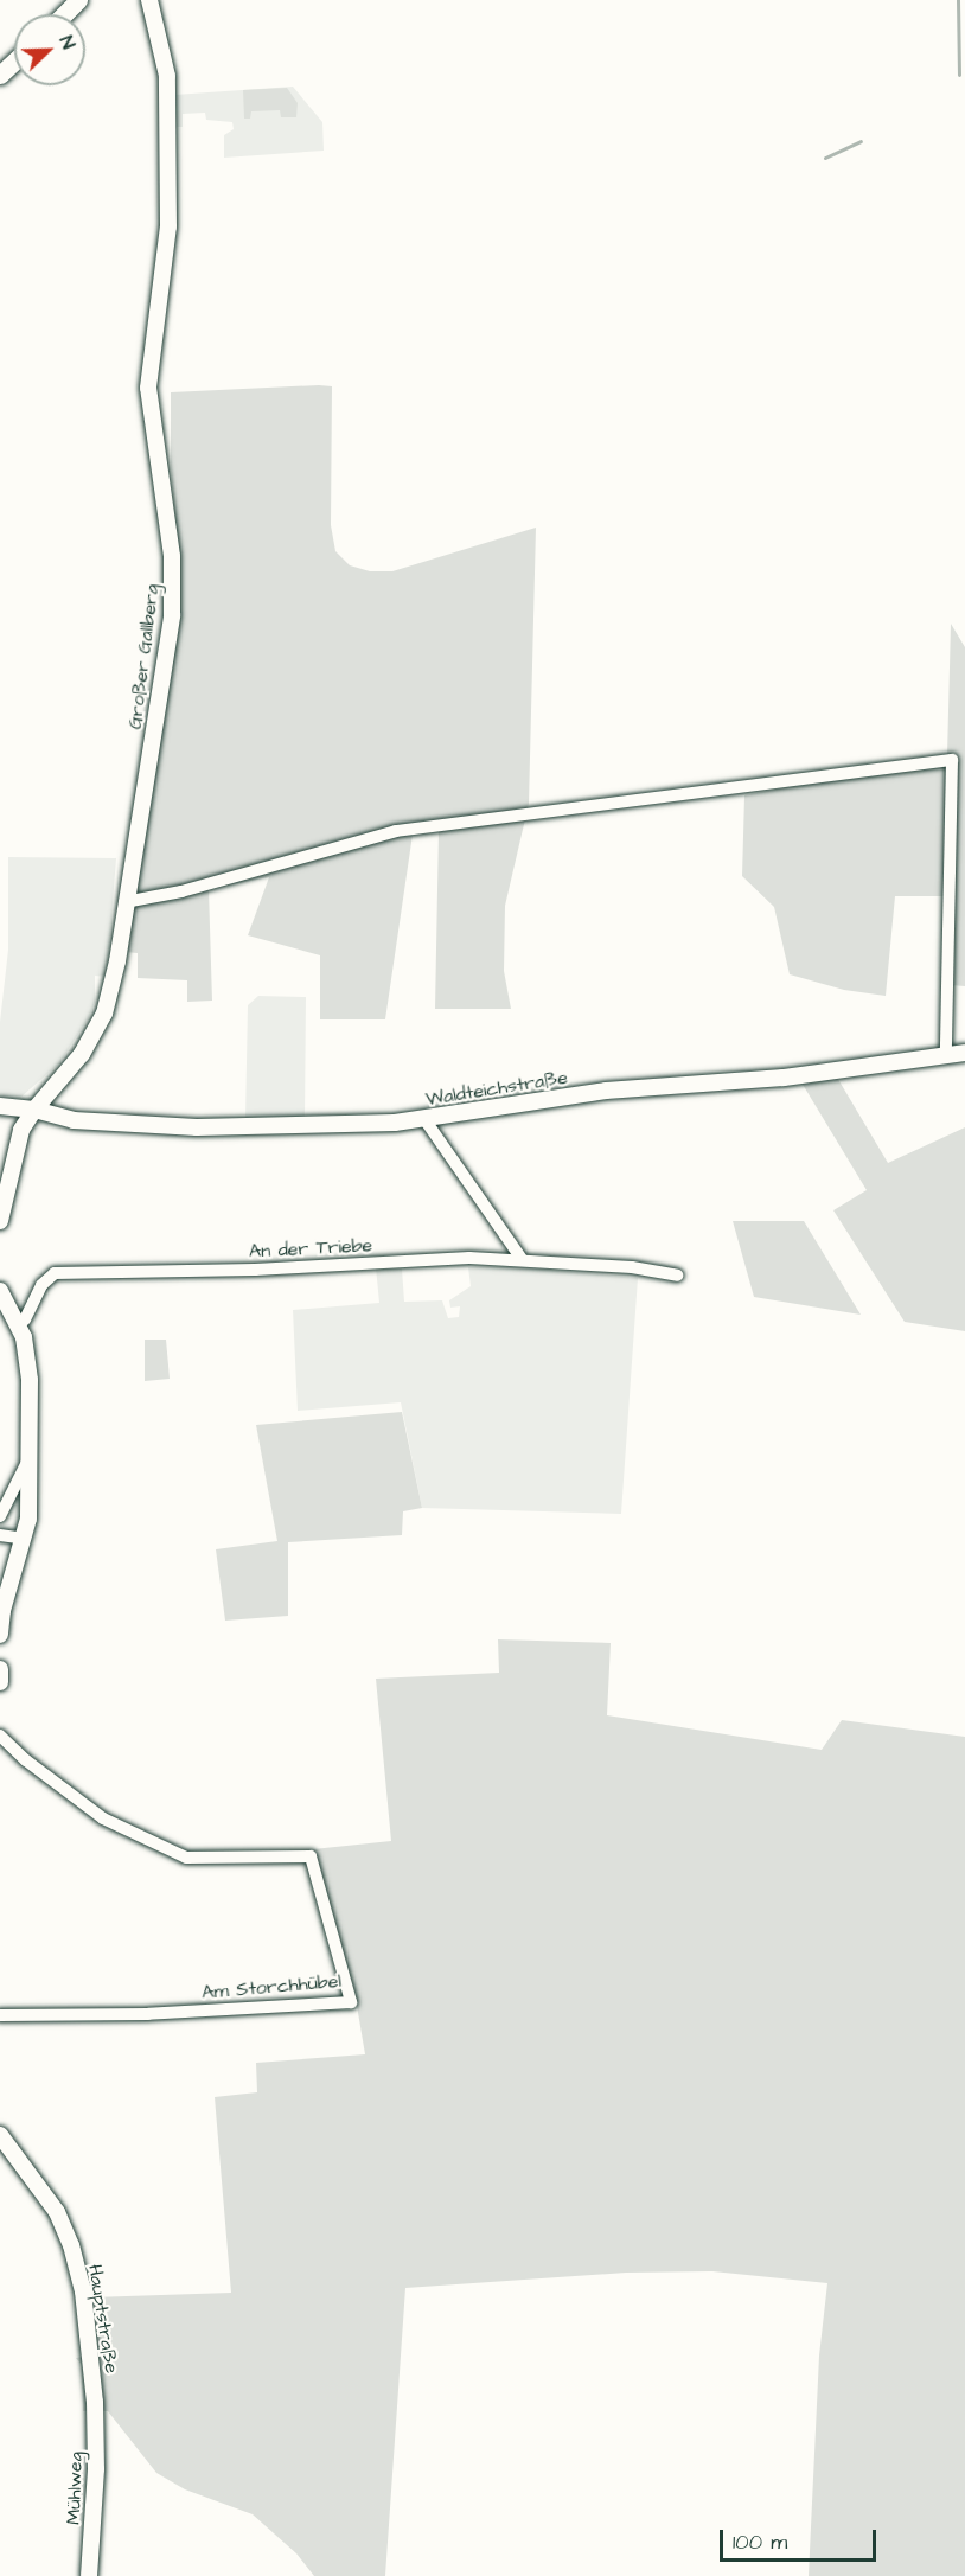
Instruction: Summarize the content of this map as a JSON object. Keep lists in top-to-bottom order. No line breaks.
{"streets":{"street":["Großer Gallberg","Waldteichstraße","An der Triebe","Am Storchhübel","Hauptstraße","Mühlweg"]},"crossings":[["Großer Gallberg","Waldteichstraße"],["Hauptstraße","Mühlweg"]],"scale_bar":"100 m","north":"top right"}
